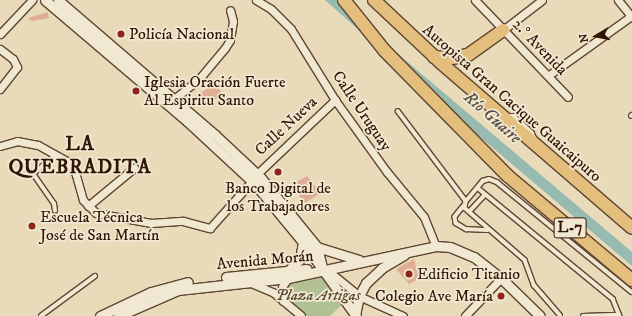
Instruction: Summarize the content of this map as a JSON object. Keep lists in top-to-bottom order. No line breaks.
{"streets":{"highway":["Autopista Gran Cacique Guaicaipuro","L-7"],"main road":["Avenida Morán"],"street":["2.° Avenida","Calle Uruguay","Calle Nueva"]},"crossings":[["Calle Uruguay","Calle Nueva"],["Calle Uruguay","Avenida Morán"]],"districts":["LA QUEBRADITA"],"water":["Río Guaire"],"parks":["Plaza Artigas"],"places":["Policía Nacional","Iglesia Oración Fuerte Al Espiritu Santo","Banco Digital de los Trabajadores","Escuela Técnica José de San Martín","Edificio Titanio","Colegio Ave María"],"north":"left"}
